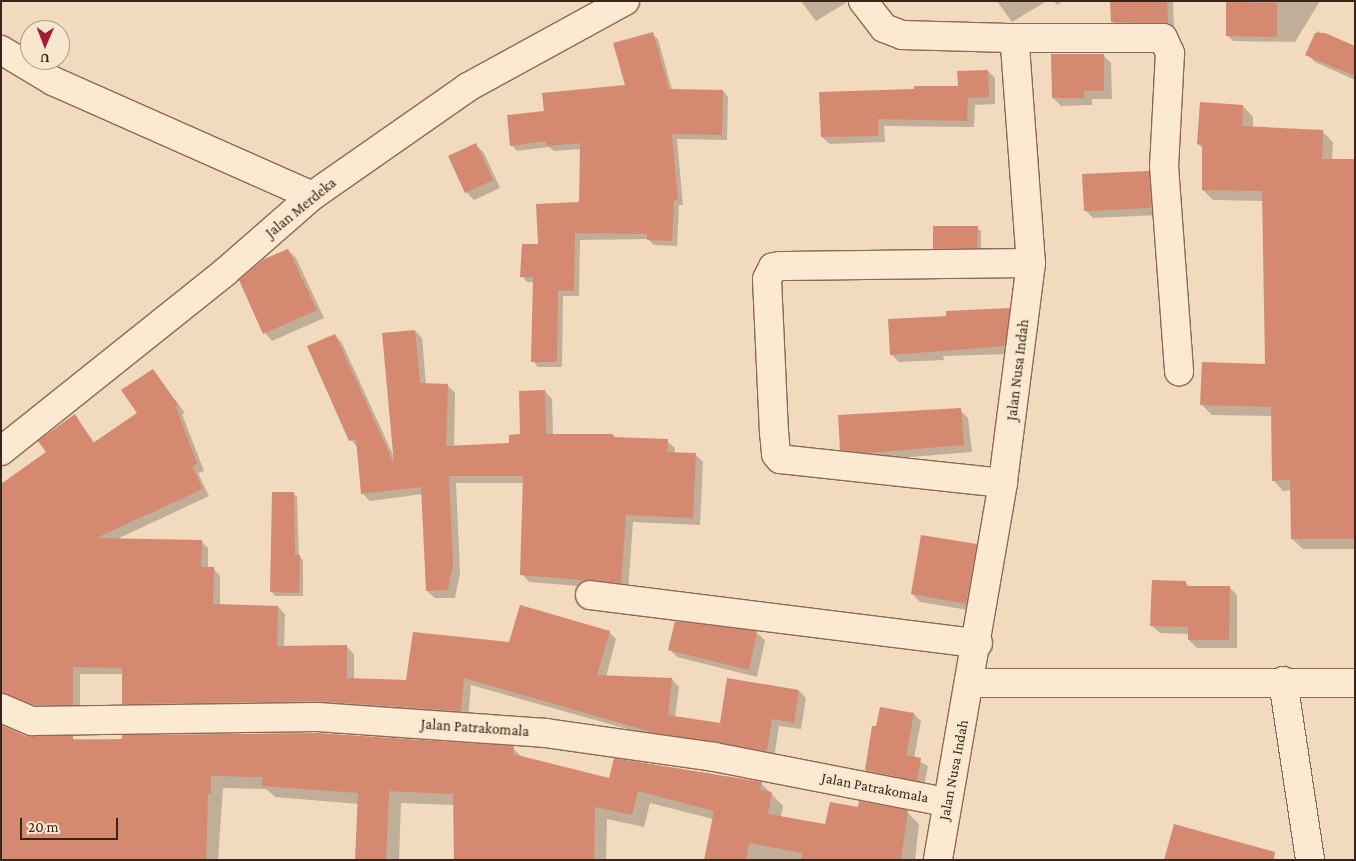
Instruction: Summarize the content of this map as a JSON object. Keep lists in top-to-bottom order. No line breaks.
{"streets":{"street":["Jalan Merdeka","Jalan Nusa Indah","Jalan Patrakomala"]},"crossings":[["Jalan Nusa Indah","Jalan Patrakomala"]],"scale_bar":"20 m","north":"bottom"}
